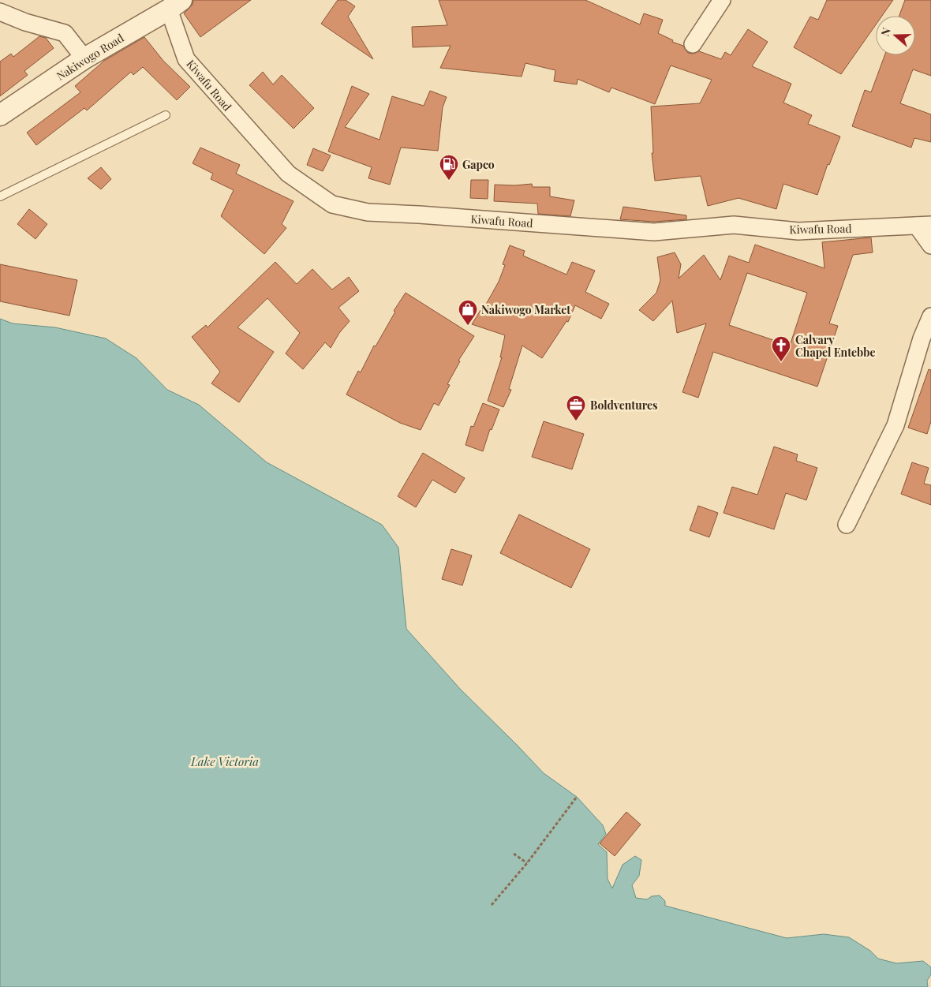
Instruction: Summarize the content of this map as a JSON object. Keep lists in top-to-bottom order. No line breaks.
{"streets":{"street":["Nakiwogo Road","Kiwafu Road"]},"crossings":[["Nakiwogo Road","Kiwafu Road"]],"water":["Lake Victoria"],"places":{"fuel station":["Gapco"],"shop":["Nakiwogo Market"],"church":["Calvary Chapel Entebbe"],"office":["Boldventures"]},"north":"left"}
